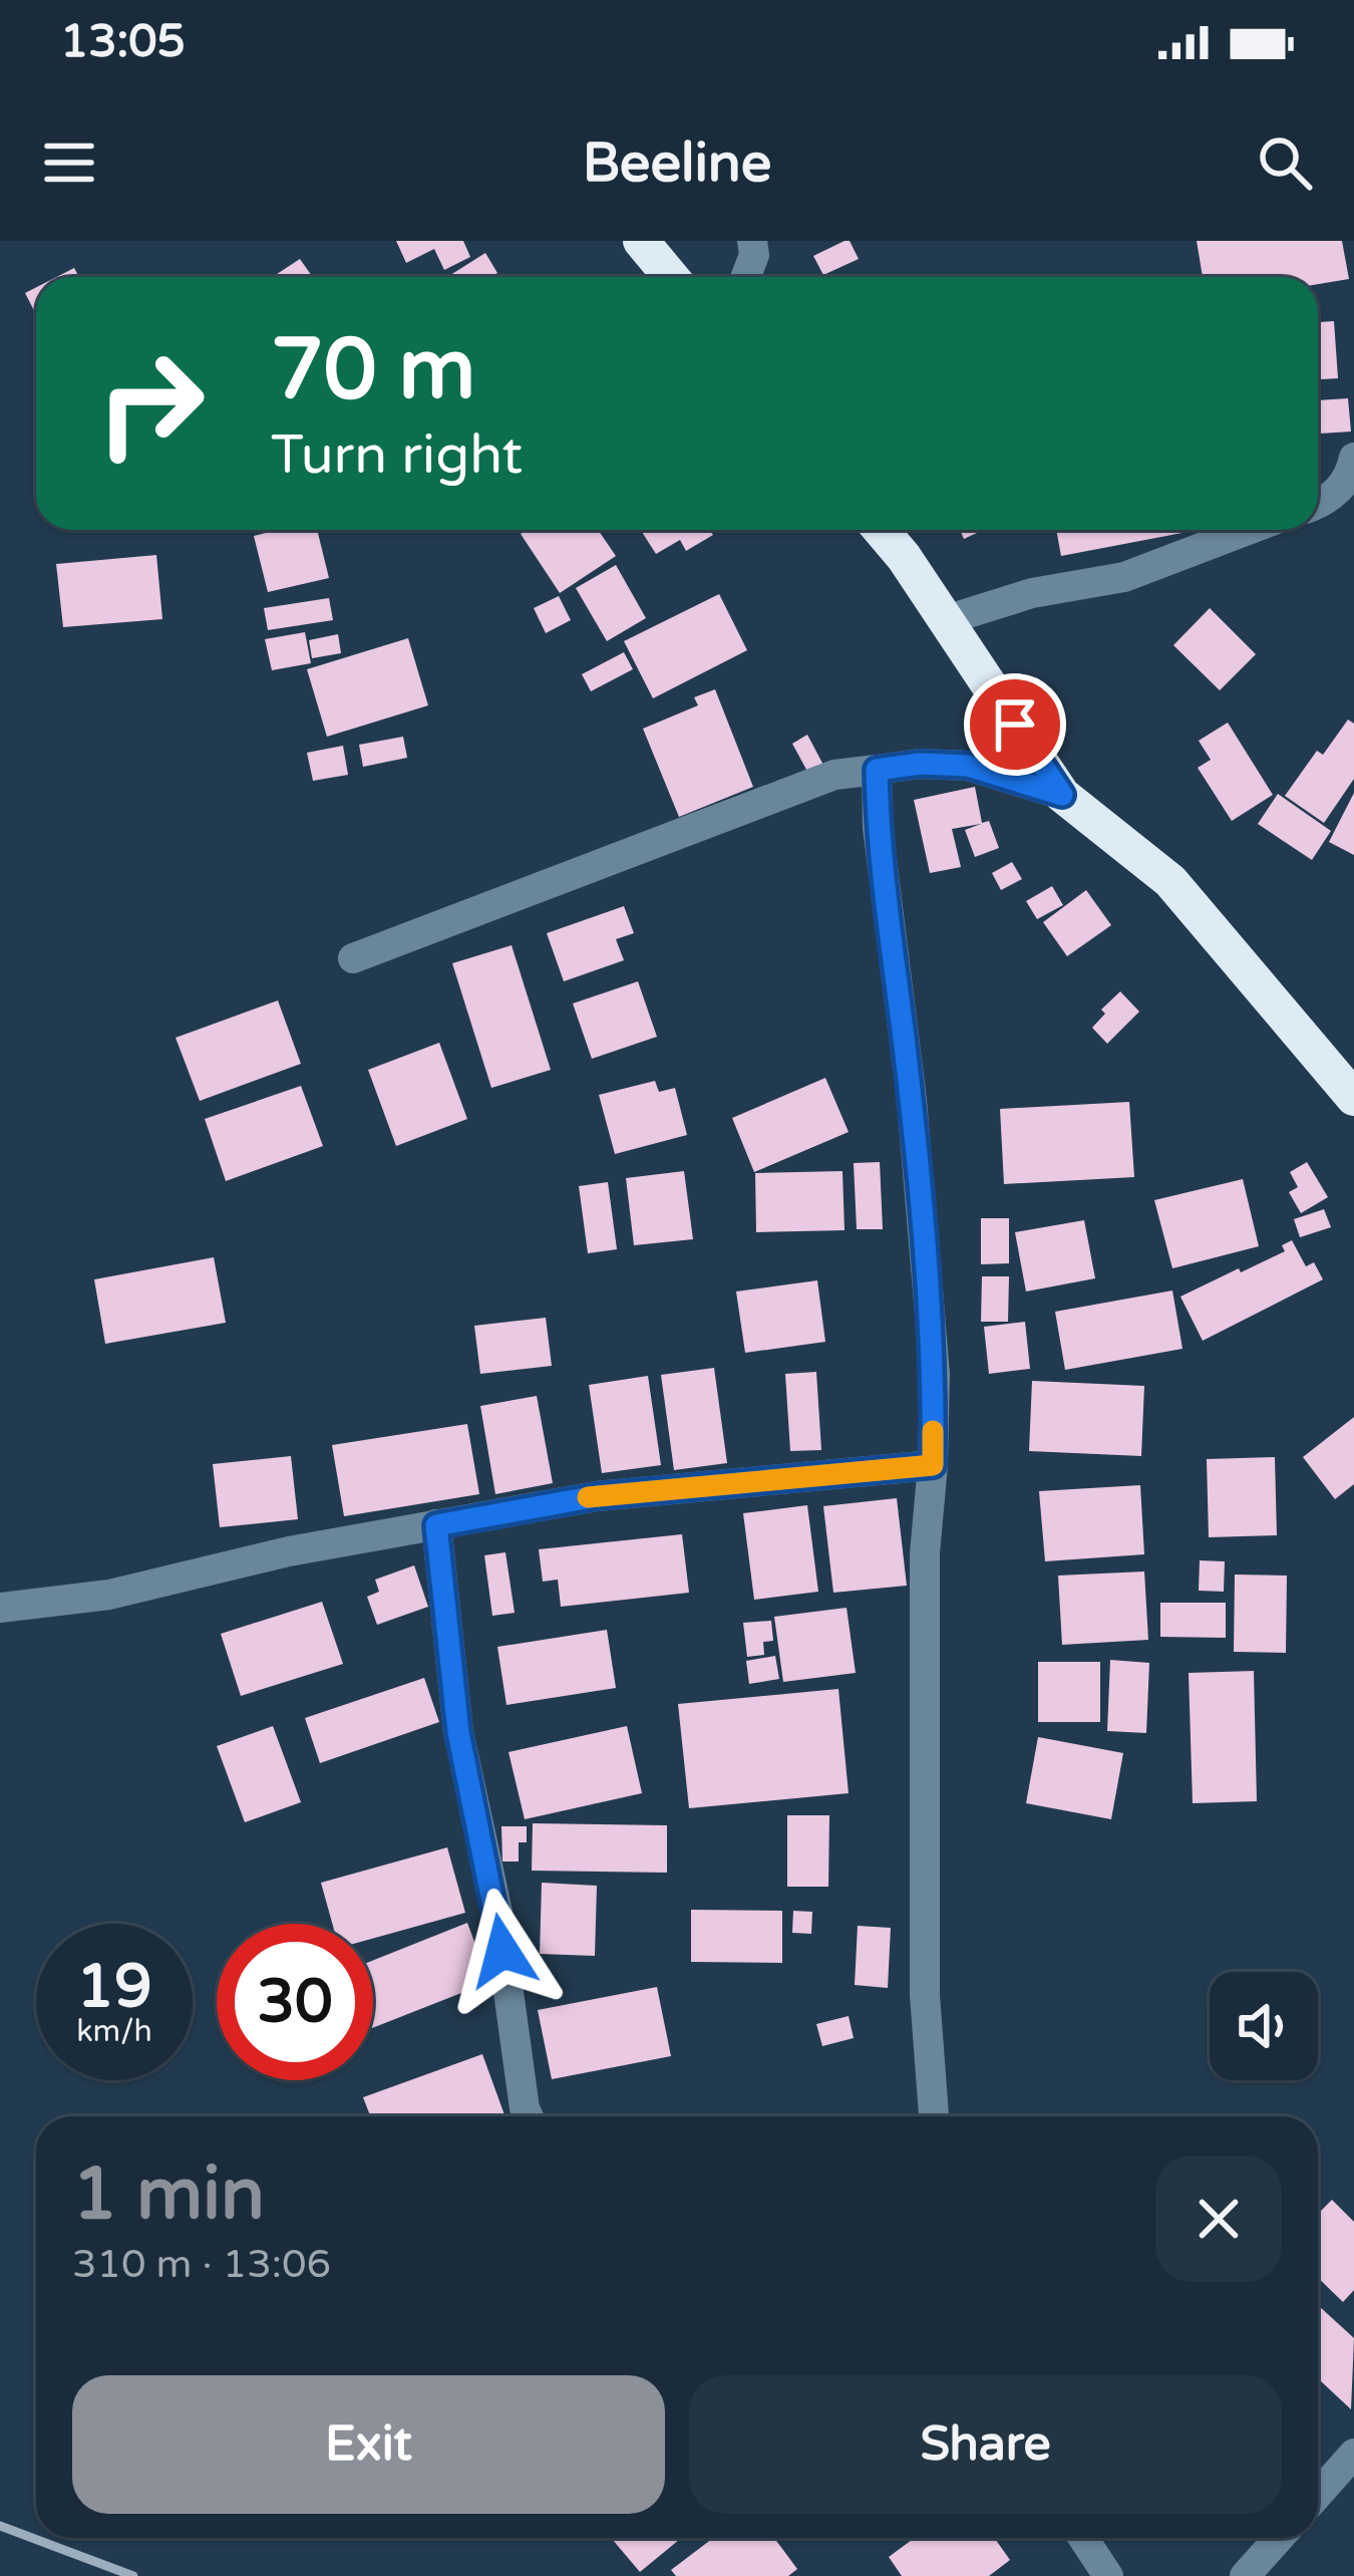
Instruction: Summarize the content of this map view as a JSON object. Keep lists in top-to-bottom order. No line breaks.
{"page":{"status":"13:05","header":"Beeline","turn":["70 m","Turn right"],"speed":"19 km/h","limit":"30","heading":["1 min","310 m · 13:06"],"buttons":["Exit","Share"]}}
